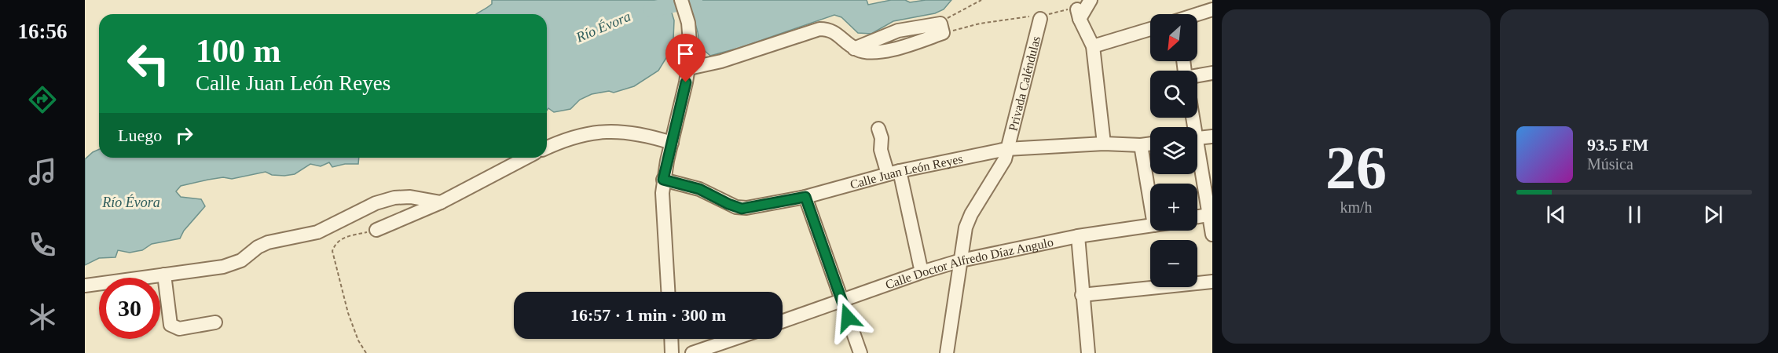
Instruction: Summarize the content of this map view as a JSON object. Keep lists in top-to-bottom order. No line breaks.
{"streets":{"street":["Privada Caléndulas","Calle Juan León Reyes","Calle Doctor Alfredo Díaz Angulo"]},"crossings":[["Privada Caléndulas","Calle Juan León Reyes"],["Privada Caléndulas","Calle Doctor Alfredo Díaz Angulo"]],"water":["Río Évora"],"north":"bottom left","page":{"tabs":"16:56","tile":["26","km/h"],"map_buttons":["+","−"],"turn":["100 m","Calle Juan León Reyes"],"then":"Luego","song":["93.5 FM","Música"],"limit":"30","trip":"16:57 · 1 min · 300 m"}}
